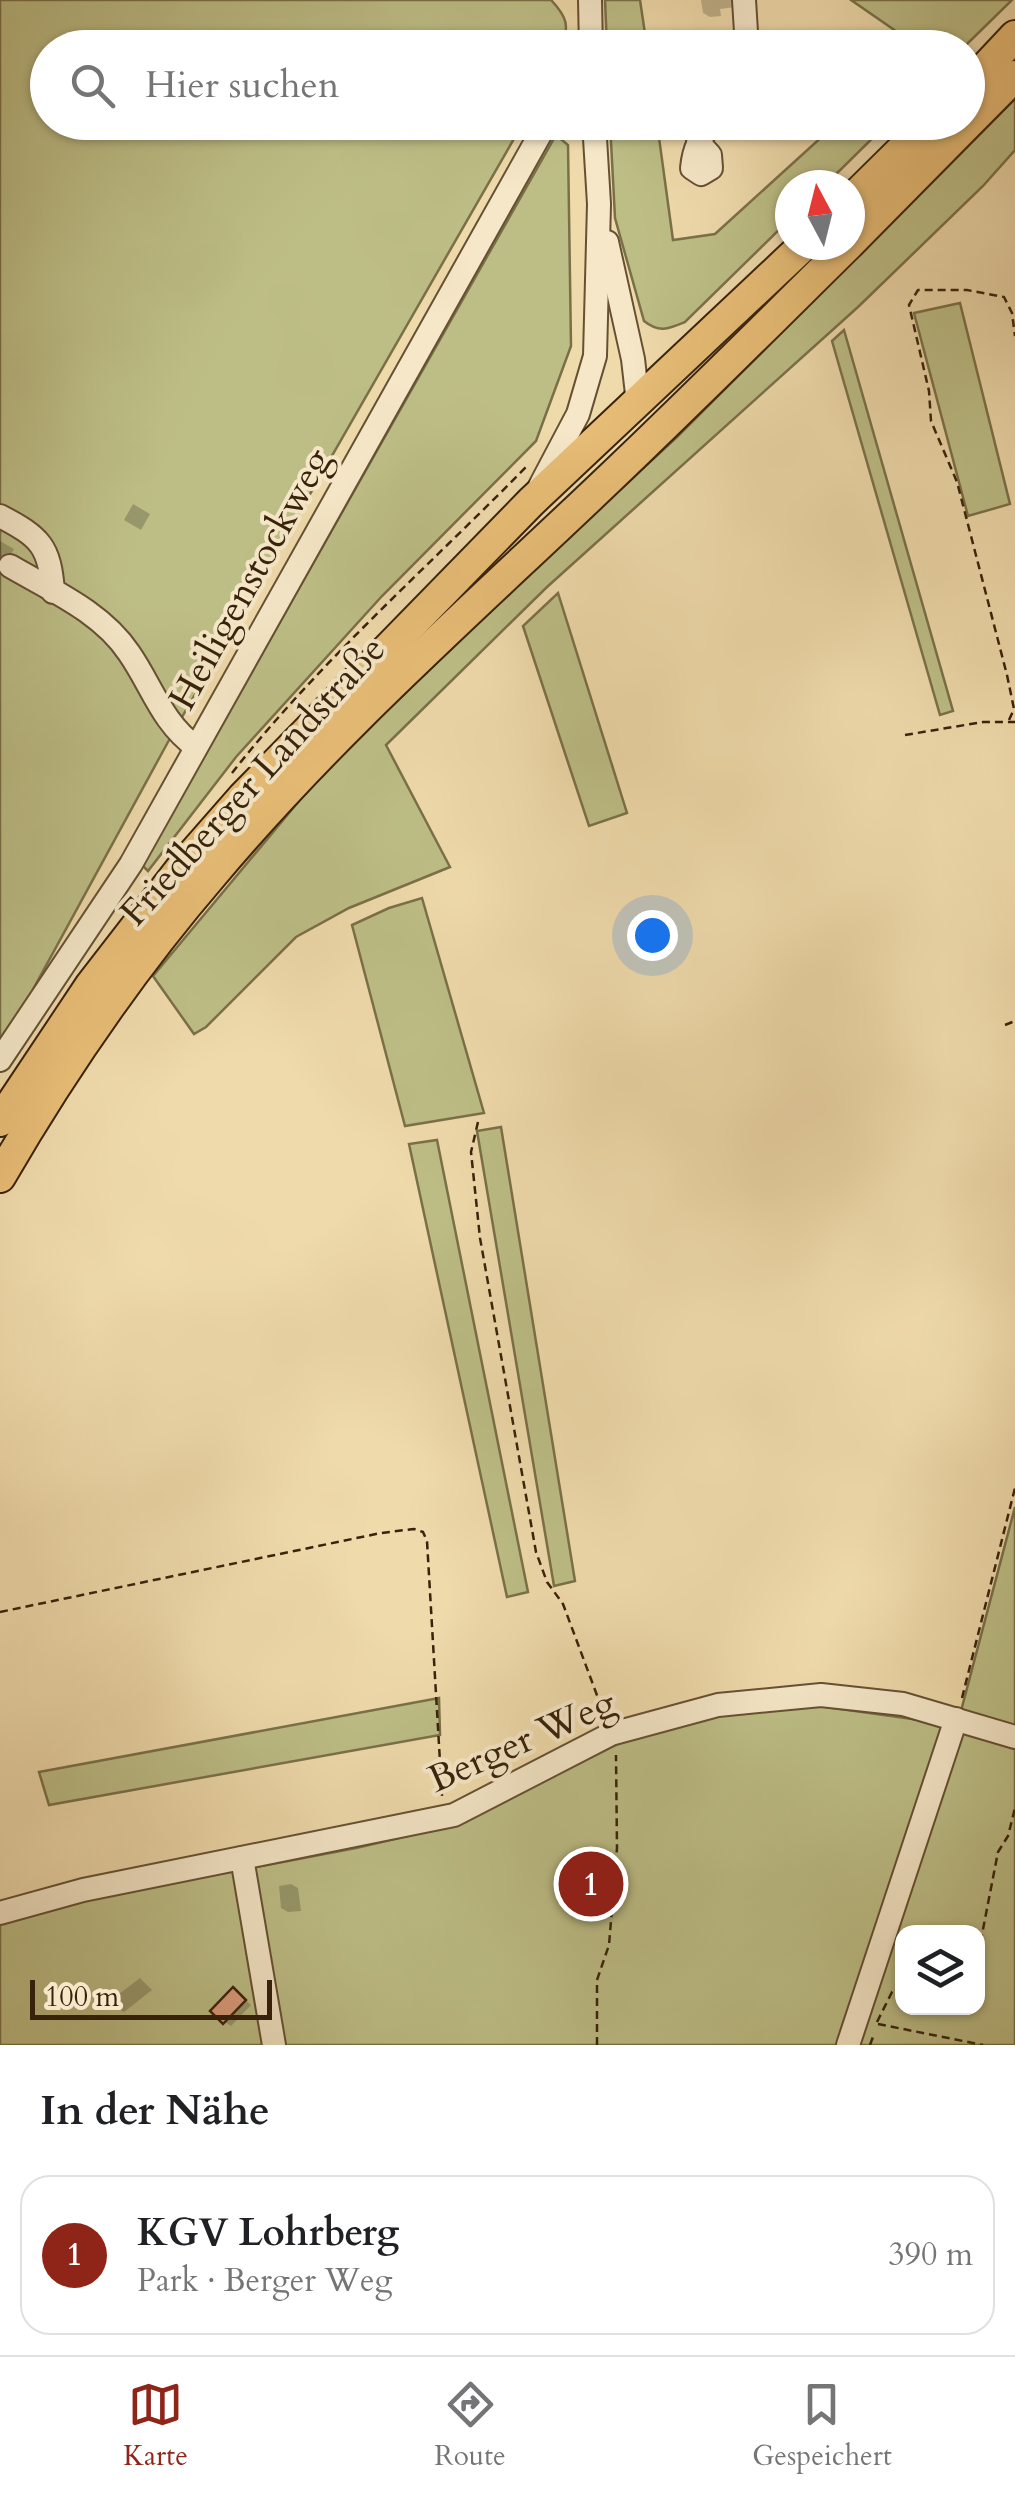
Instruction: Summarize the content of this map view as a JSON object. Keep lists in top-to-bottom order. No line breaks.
{"streets":{"main road":["Friedberger Landstraße"],"street":["Heiligenstockweg","Berger Weg"]},"scale_bar":"100 m","north":"top","page":{"search":"Hier suchen","pins":"1","scale":"100 m","heading":"In der Nähe","list":[{"mark":"1","name":"KGV Lohrberg","note":"Park · Berger Weg","value":"390 m"}],"nav":["Karte","Route","Gespeichert"]}}
